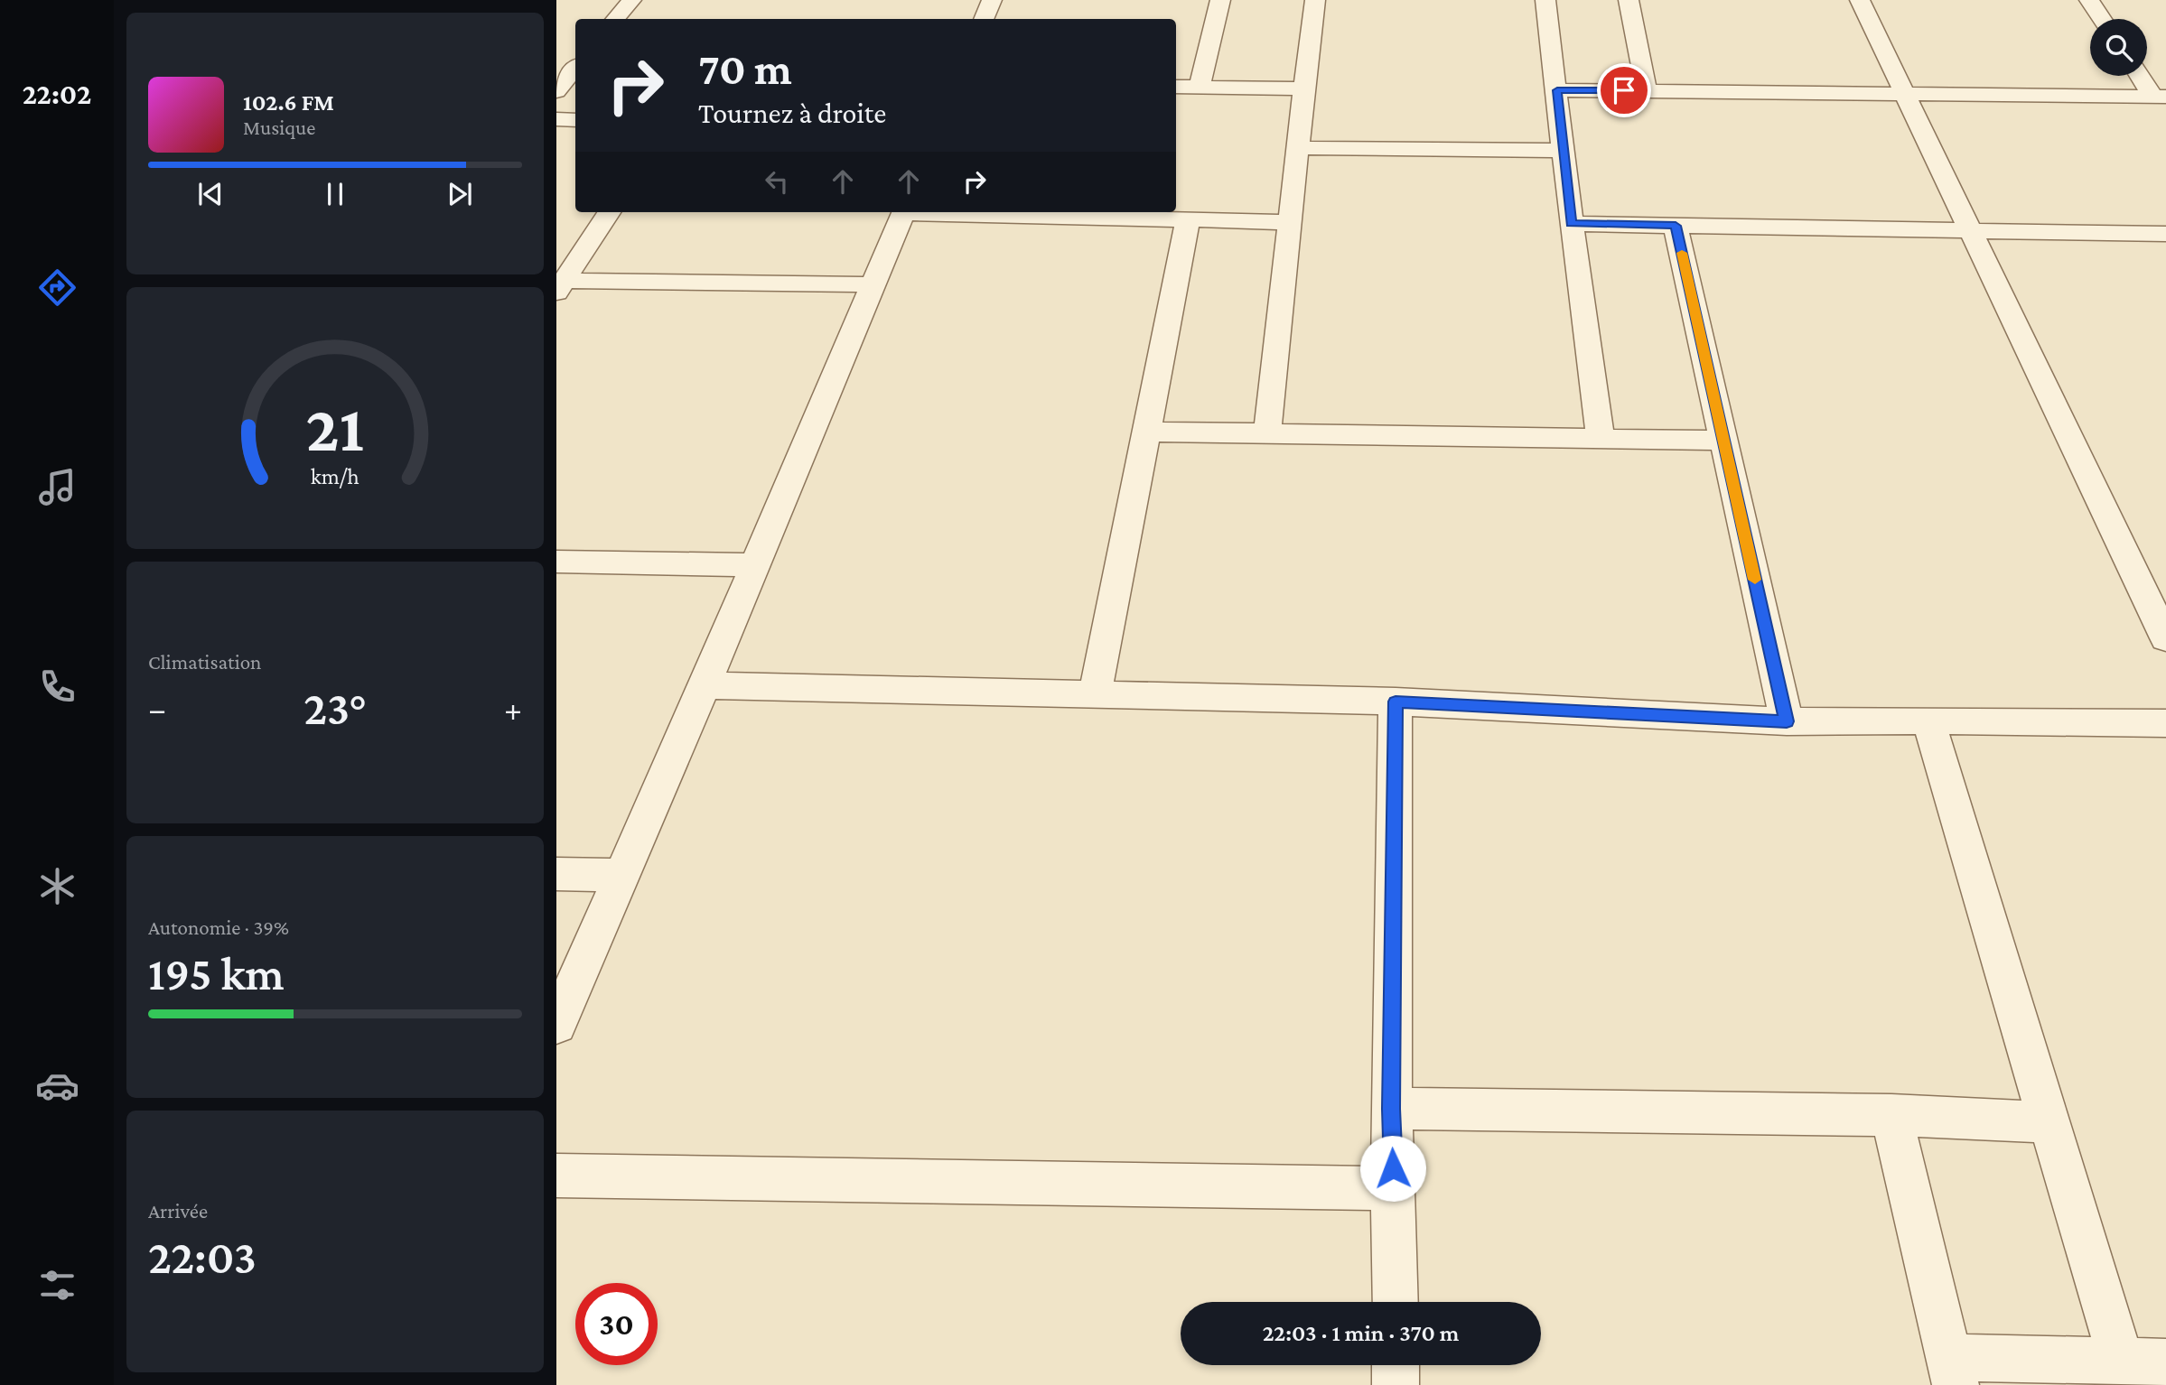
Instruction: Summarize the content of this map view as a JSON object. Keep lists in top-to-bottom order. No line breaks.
{"page":{"tabs":"22:02","turn":["70 m","Tournez à droite"],"song":["102.6 FM","Musique"],"tile":["Climatisation",["Autonomie · 39%","195 km"],["Arrivée","22:03"]],"heat":["−","23°","+"],"limit":"30","trip":"22:03 · 1 min · 370 m","gauge":["21","km/h"]}}
